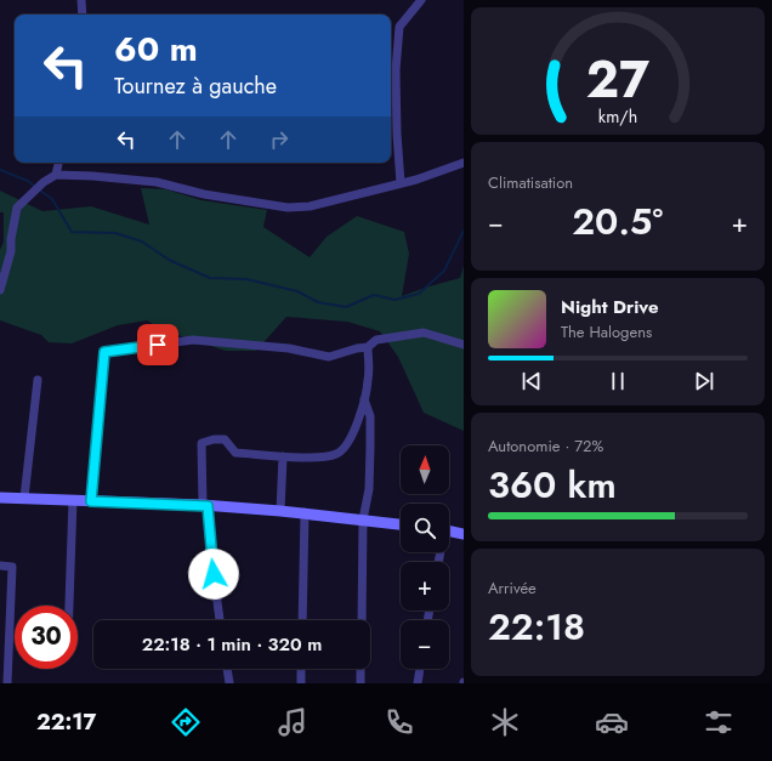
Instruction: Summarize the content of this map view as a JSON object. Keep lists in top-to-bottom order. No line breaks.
{"north":"top","page":{"turn":["60 m","Tournez à gauche"],"tile":["Climatisation",["Autonomie · 72%","360 km"],["Arrivée","22:18"]],"heat":["−","20.5°","+"],"song":["Night Drive","The Halogens"],"map_buttons":["+","−"],"limit":"30","trip":"22:18 · 1 min · 320 m","tabs":"22:17","gauge":["27","km/h"]}}
